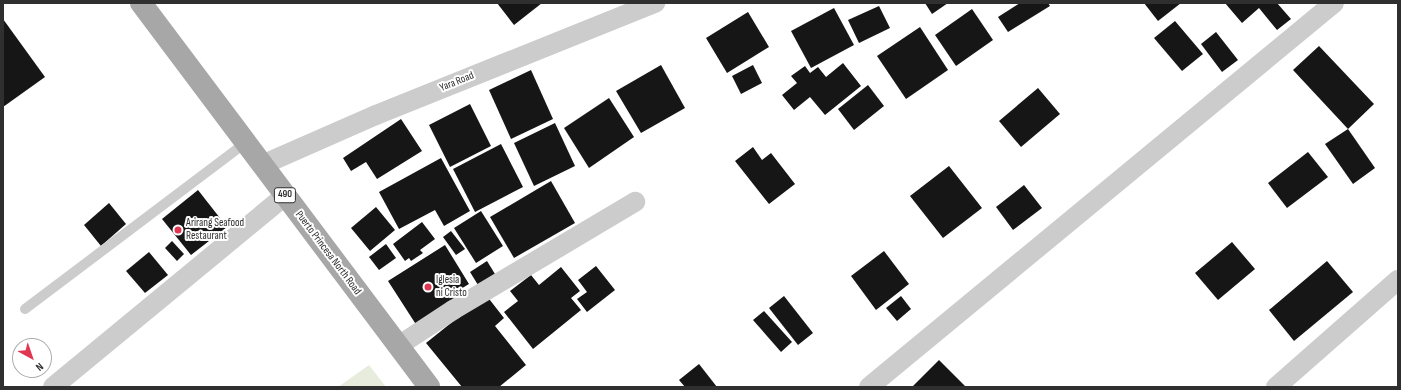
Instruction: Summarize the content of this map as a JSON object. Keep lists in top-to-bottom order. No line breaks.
{"streets":{"main road":["490","Puerto Princesa North Road"],"street":["Yara Road"]},"crossings":[["Yara Road","Puerto Princesa North Road"]],"places":["Arirang Seafood Restaurant","Iglesia ni Cristo"],"north":"bottom right"}
